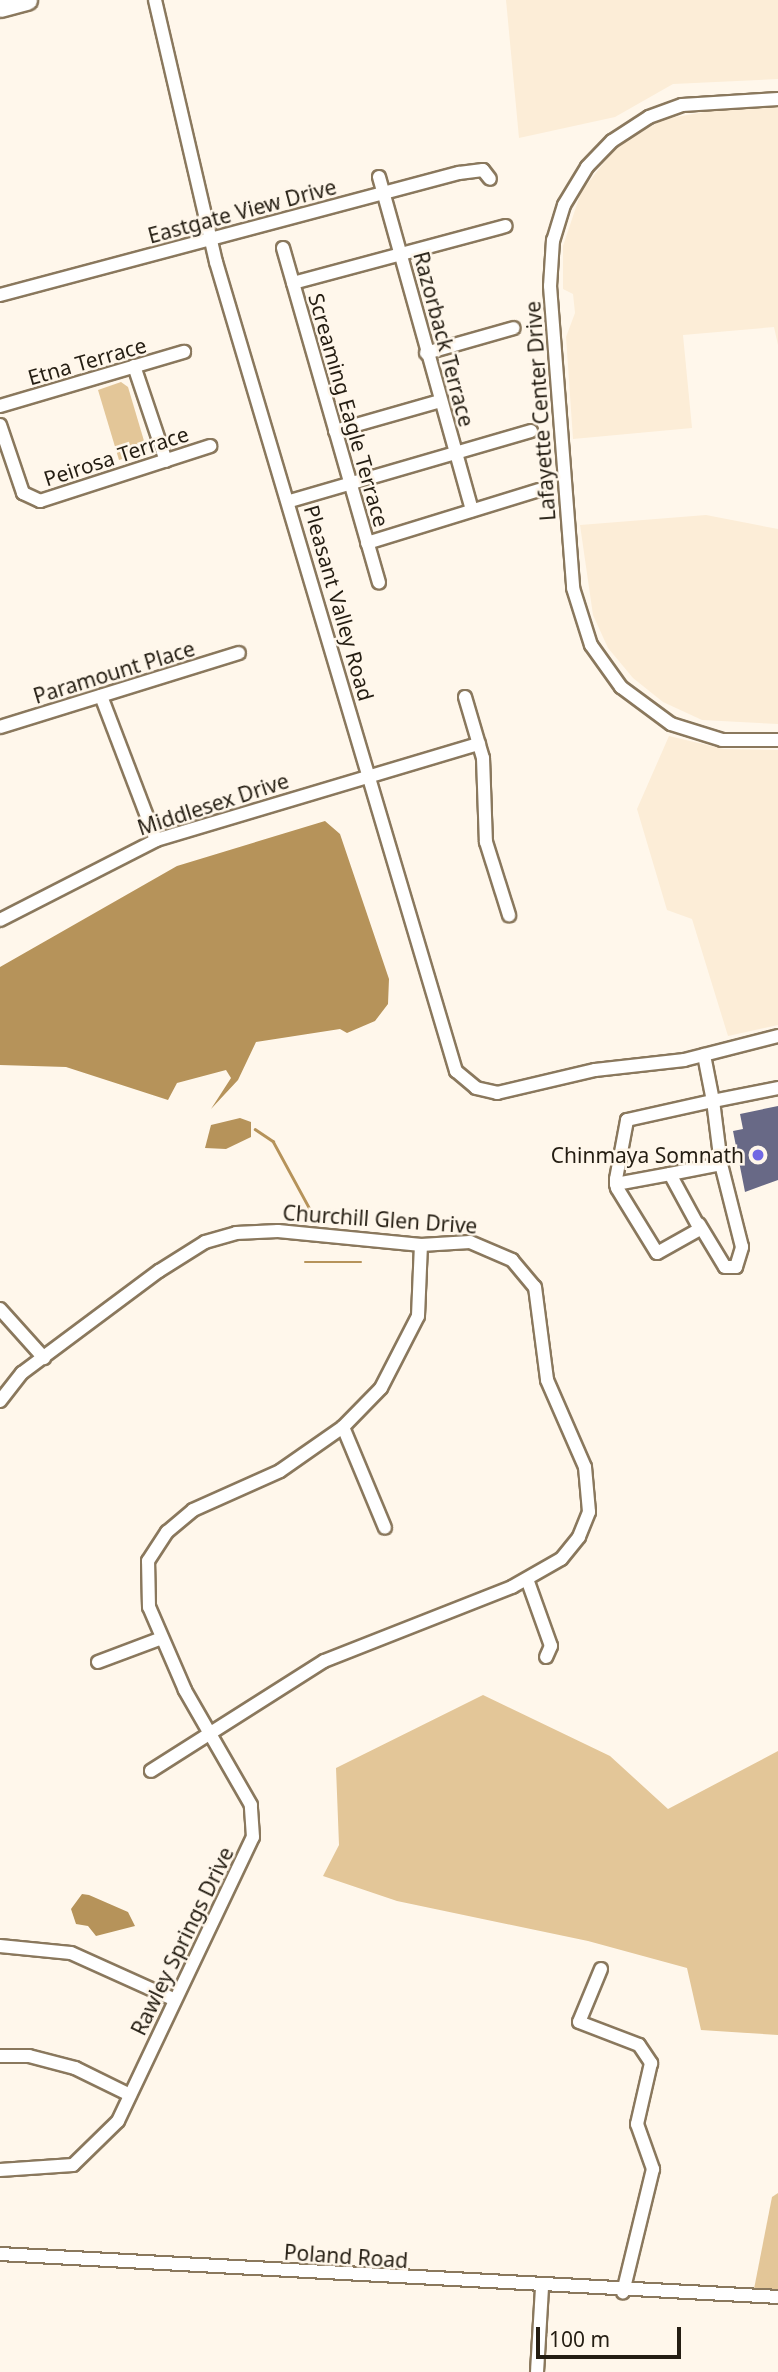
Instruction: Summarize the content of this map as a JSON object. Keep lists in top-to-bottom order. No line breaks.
{"streets":{"street":["Eastgate View Drive","Razorback Terrace","Etna Terrace","Screaming Eagle Terrace","Lafayette Center Drive","Peirosa Terrace","Pleasant Valley Road","Paramount Place","Middlesex Drive","Churchill Glen Drive","Rawley Springs Drive","Poland Road"]},"crossings":[["Eastgate View Drive","Razorback Terrace"],["Eastgate View Drive","Pleasant Valley Road"],["Pleasant Valley Road","Middlesex Drive"],["Churchill Glen Drive","Rawley Springs Drive"]],"places":["Chinmaya Somnath"],"scale_bar":"100 m"}
